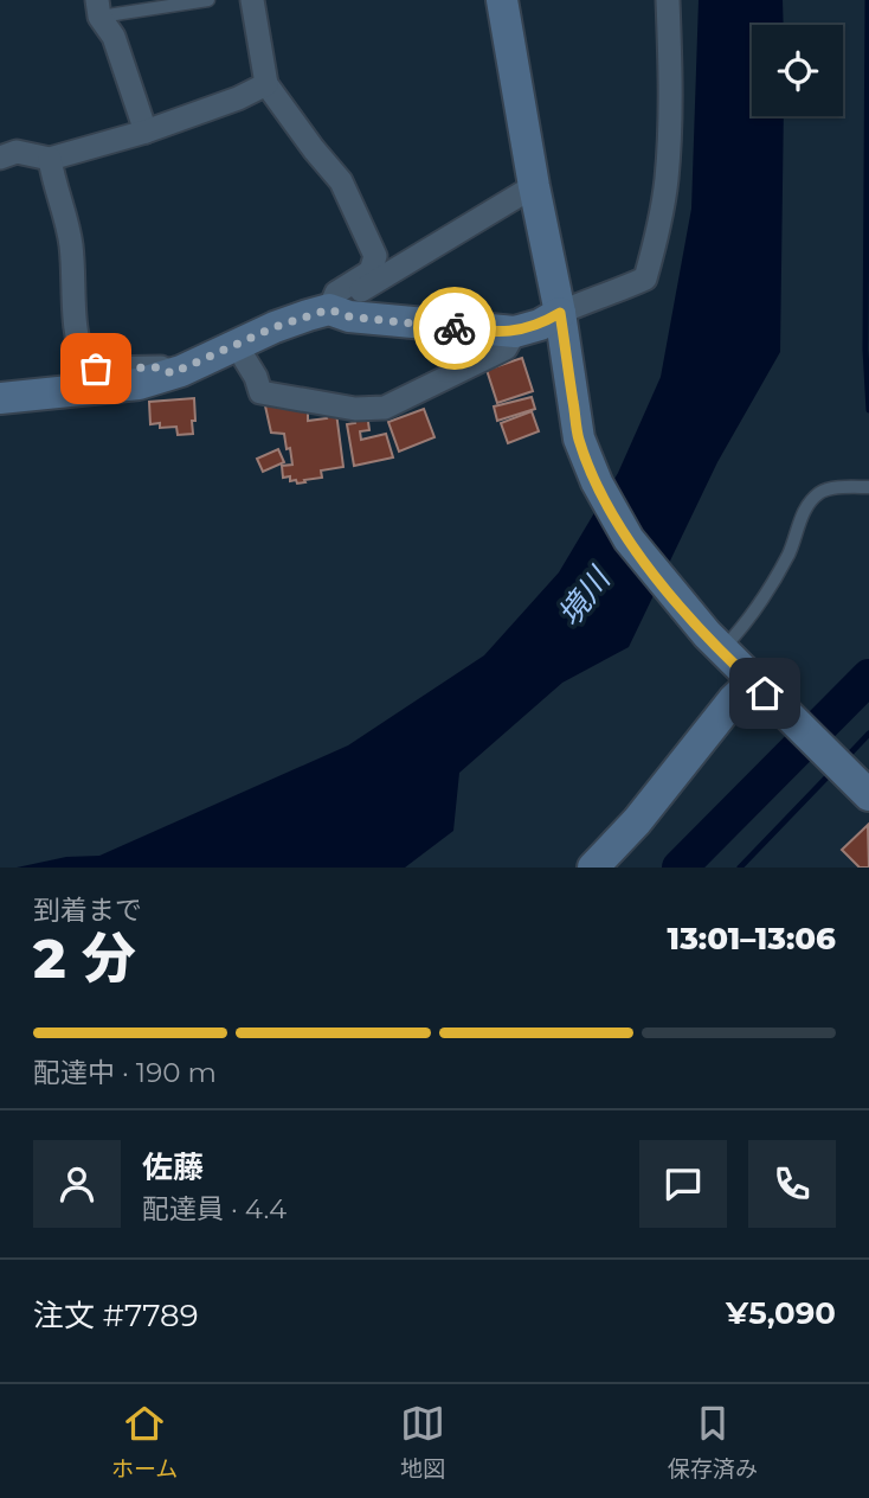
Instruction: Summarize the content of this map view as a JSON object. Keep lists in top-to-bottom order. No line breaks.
{"water":["境川"],"page":{"heading":["2 分","到着まで","13:01–13:06"],"panel":["佐藤","配達員 · 4.4","注文 #7789","¥5,090"],"bar":"配達中 · 190 m","tabs":["ホーム","地図","保存済み"]}}
